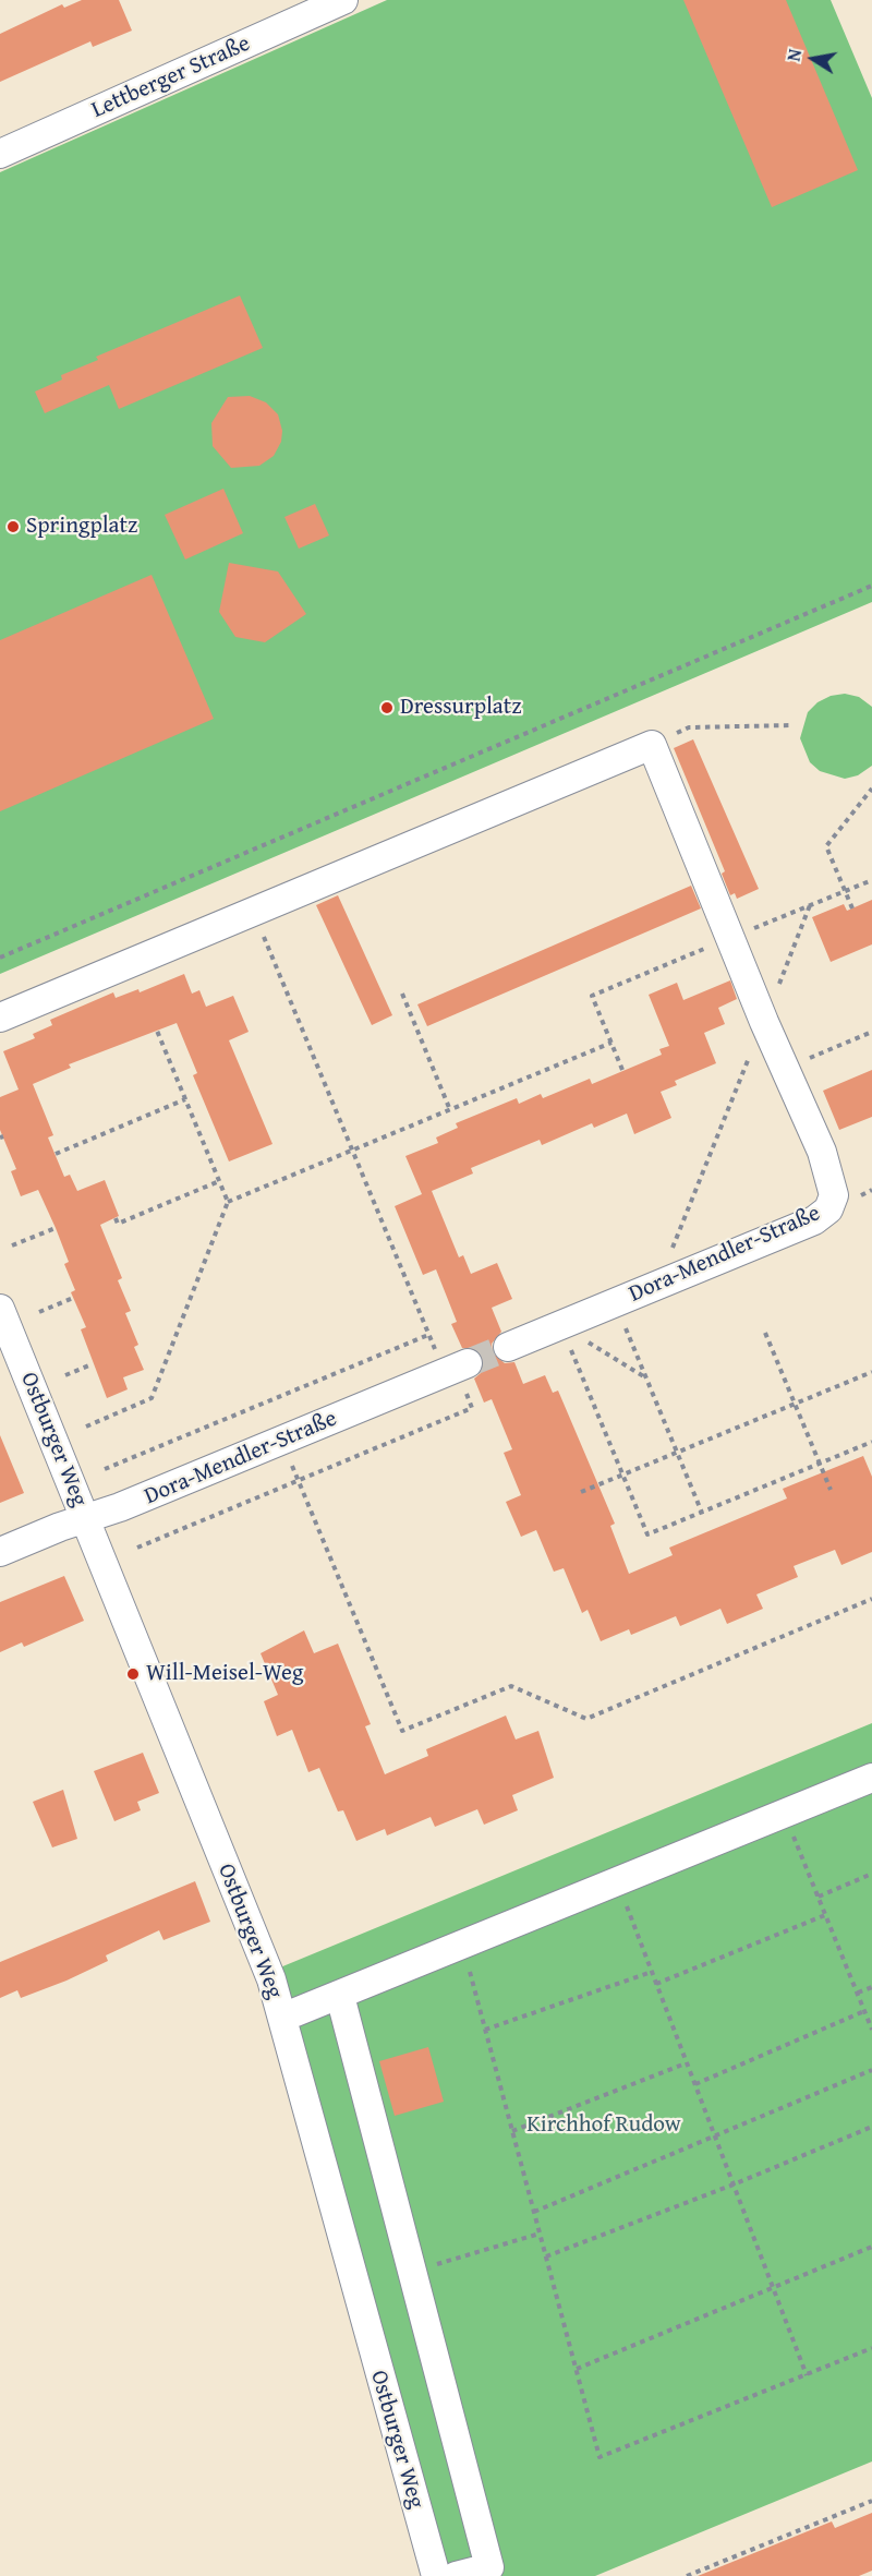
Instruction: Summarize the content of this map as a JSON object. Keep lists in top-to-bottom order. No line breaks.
{"streets":{"street":["Lettberger Straße","Dora-Mendler-Straße","Ostburger Weg"]},"crossings":[["Dora-Mendler-Straße","Ostburger Weg"]],"parks":["Kirchhof Rudow"],"places":["Springplatz","Dressurplatz","Will-Meisel-Weg"],"north":"left"}
